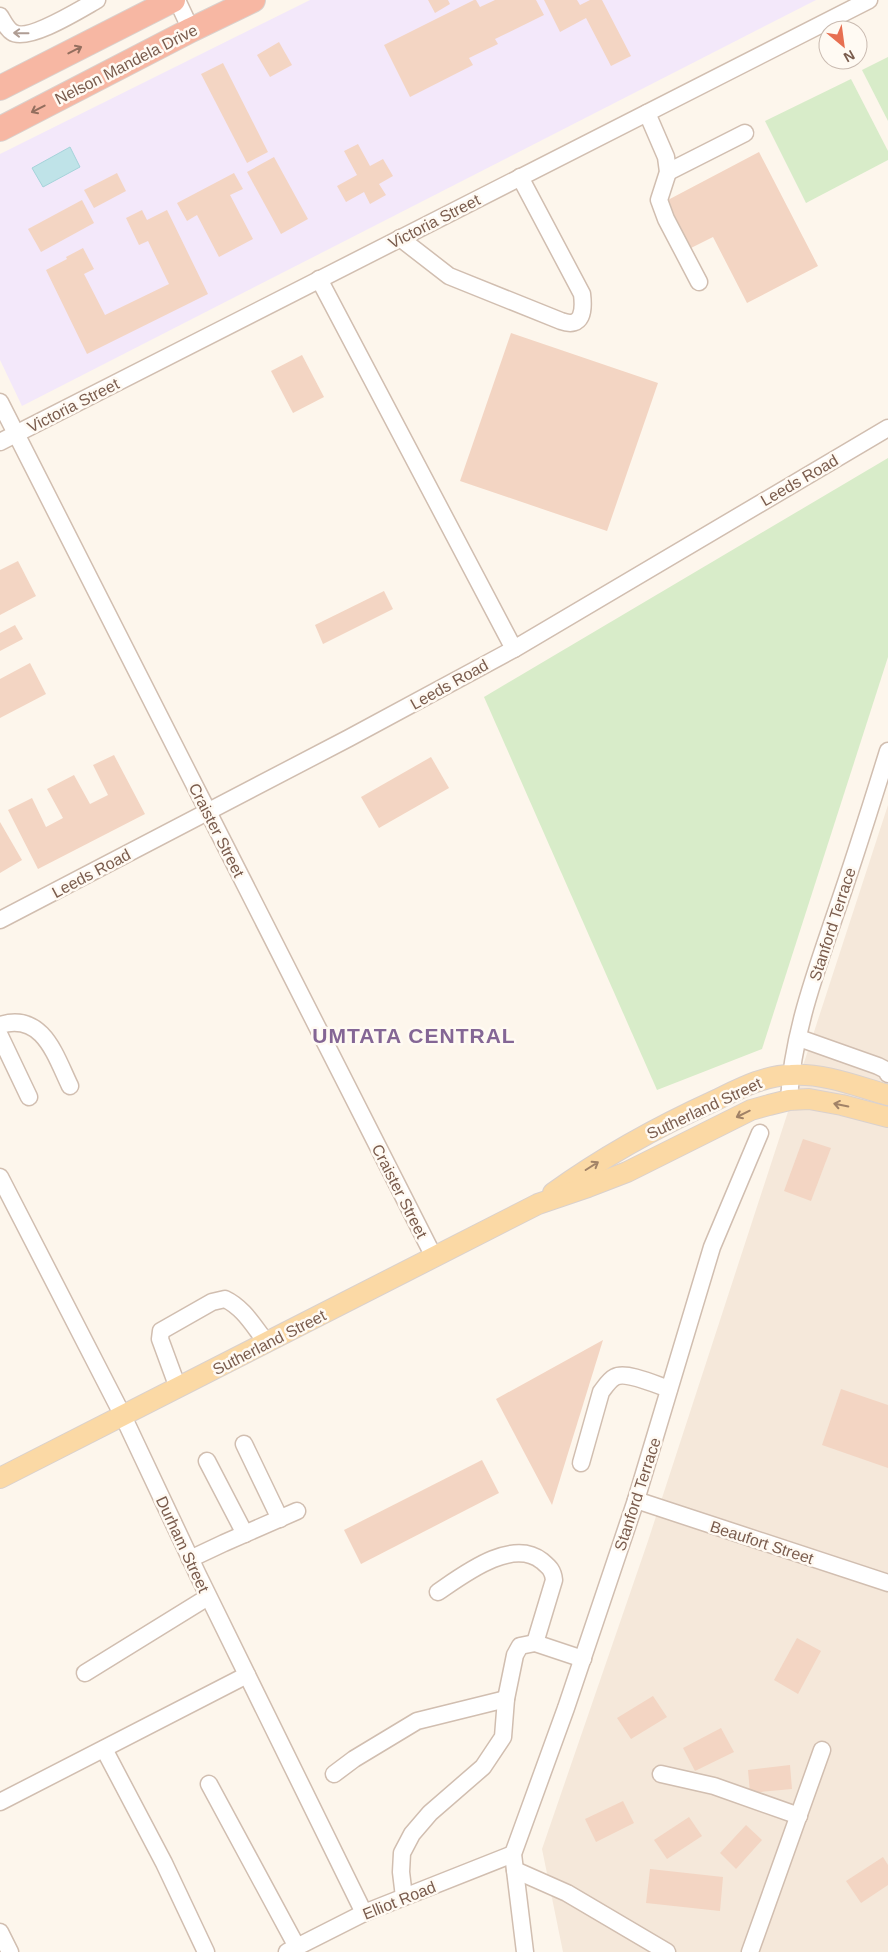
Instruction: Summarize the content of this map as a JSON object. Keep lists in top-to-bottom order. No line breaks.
{"streets":{"highway":["Nelson Mandela Drive"],"main road":["Sutherland Street"],"street":["Victoria Street","Leeds Road","Craister Street","Stanford Terrace","Beaufort Street","Durham Street","Elliot Road"]},"crossings":[["Victoria Street","Craister Street"],["Leeds Road","Craister Street"],["Craister Street","Sutherland Street"],["Stanford Terrace","Sutherland Street"],["Stanford Terrace","Beaufort Street"],["Stanford Terrace","Elliot Road"],["Sutherland Street","Durham Street"],["Durham Street","Elliot Road"]],"districts":["UMTATA CENTRAL"],"north":"bottom right"}
